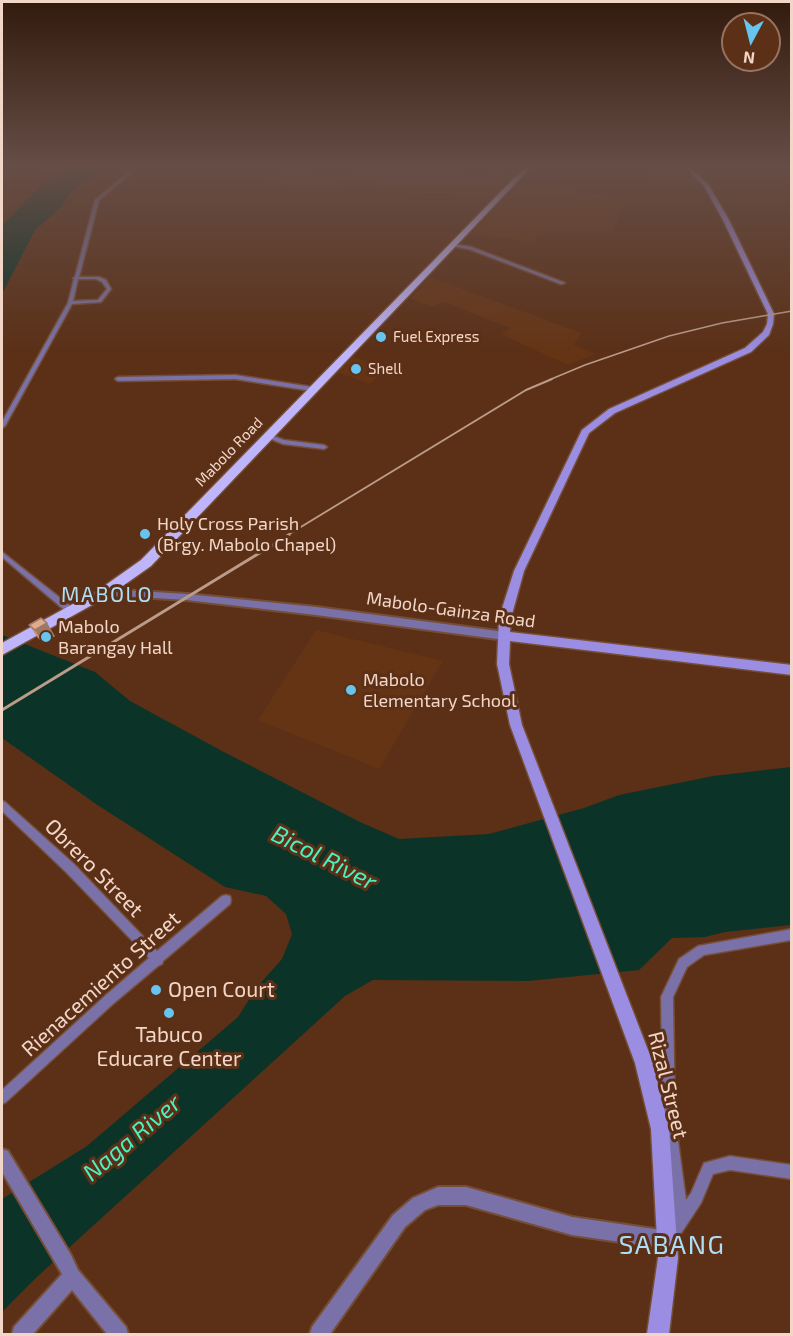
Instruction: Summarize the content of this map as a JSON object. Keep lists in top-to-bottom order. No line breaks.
{"streets":{"highway":["Mabolo Road"],"main road":["Mabolo-Gainza Road","Rizal Street"],"street":["Obrero Street","Rienacemiento Street"]},"crossings":[["Mabolo Road","Mabolo-Gainza Road"],["Mabolo-Gainza Road","Rizal Street"],["Obrero Street","Rienacemiento Street"]],"districts":["MABOLO","SABANG"],"water":["Bicol River","Naga River"],"places":["Fuel Express","Shell","Holy Cross Parish (Brgy. Mabolo Chapel)","Mabolo Barangay Hall","Mabolo Elementary School","Open Court","Tabuco Educare Center"],"north":"bottom"}
